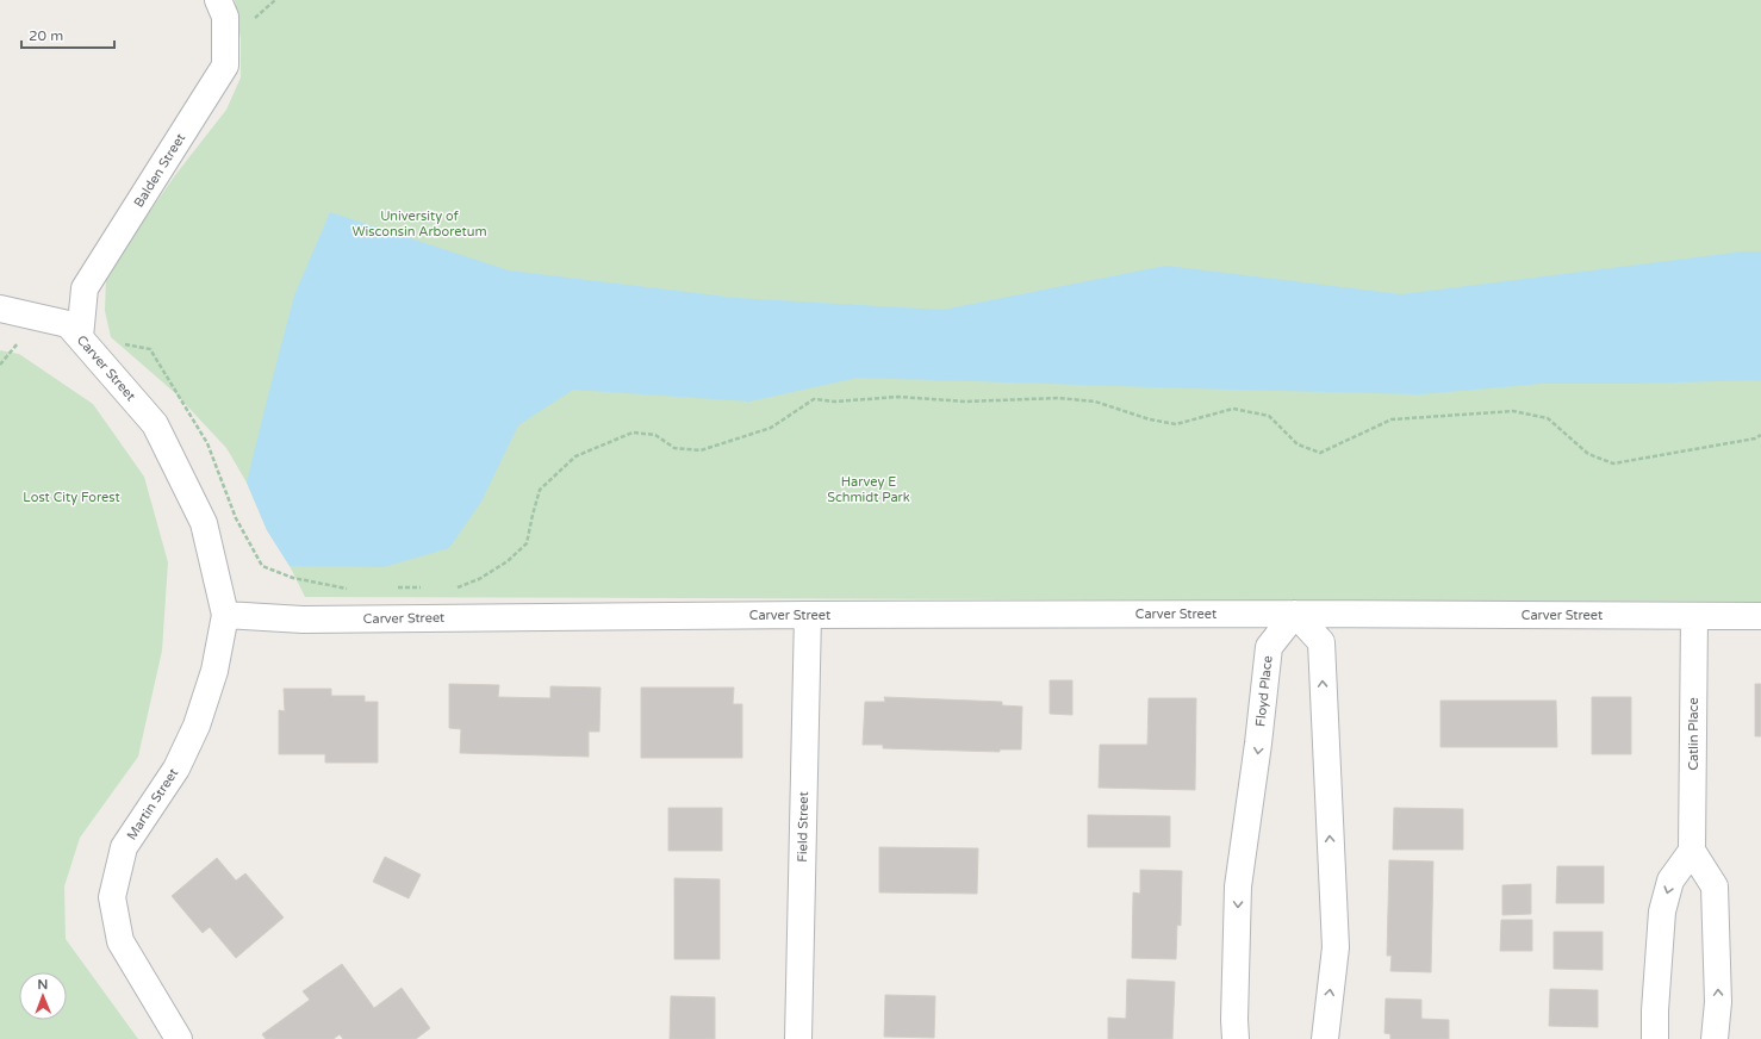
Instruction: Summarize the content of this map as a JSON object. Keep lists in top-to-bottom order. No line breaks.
{"streets":{"street":["Balden Street","Carver Street","Floyd Place","Catlin Place","Martin Street","Field Street"]},"crossings":[["Balden Street","Carver Street"],["Carver Street","Floyd Place"],["Carver Street","Catlin Place"],["Carver Street","Martin Street"],["Carver Street","Field Street"]],"parks":["University of Wisconsin Arboretum","Harvey E Schmidt Park","Lost City Forest"],"scale_bar":"20 m","north":"top"}
